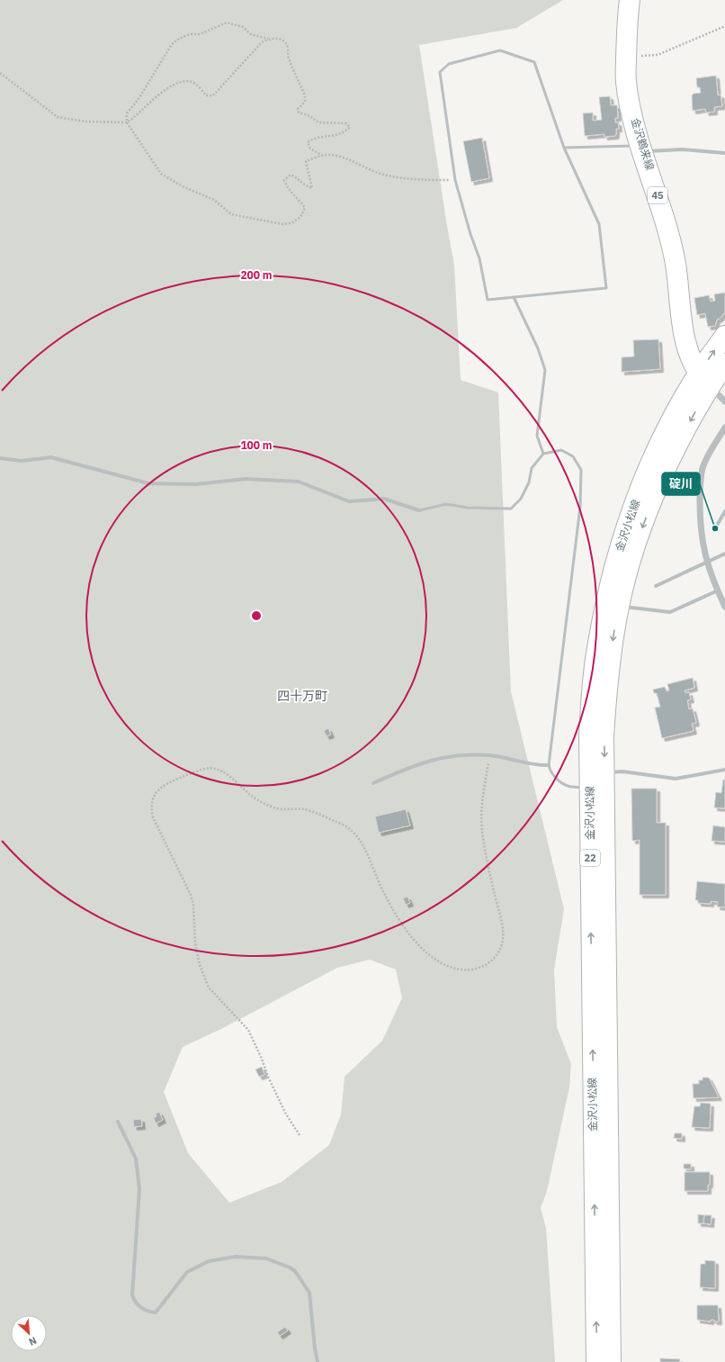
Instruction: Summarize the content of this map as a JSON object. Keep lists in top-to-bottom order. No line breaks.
{"streets":{"main road":["金沢鶴来線","45","金沢小松線","22"]},"crossings":[["金沢鶴来線","金沢小松線"]],"districts":["四十万町"],"places":["碇川"],"north":"bottom right","rings":["200 m","100 m"]}
